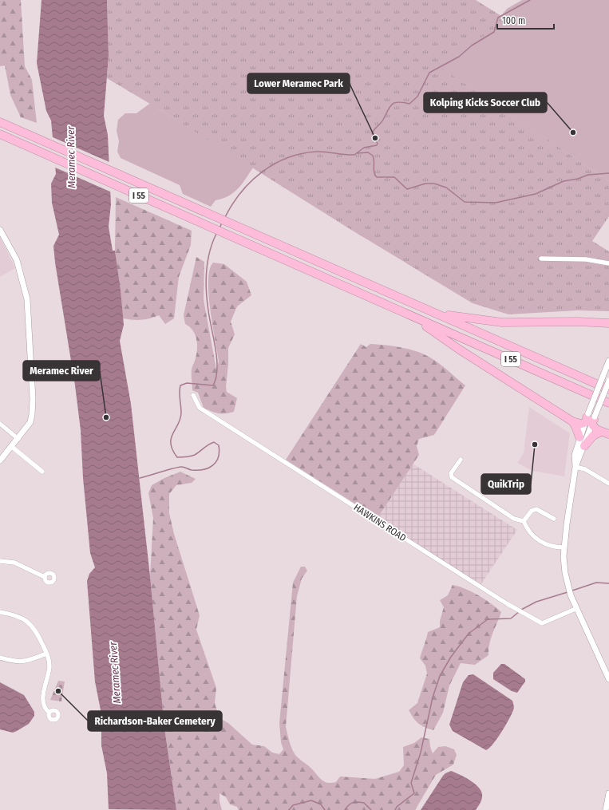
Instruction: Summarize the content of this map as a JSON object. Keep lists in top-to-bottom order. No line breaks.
{"streets":{"highway":["I 55"],"street":["HAWKINS ROAD"]},"water":["Meramec River"],"places":["Kolping Kicks Soccer Club","Lower Meramec Park","Meramec River","QuikTrip","Richardson-Baker Cemetery"],"scale_bar":"100 m"}
